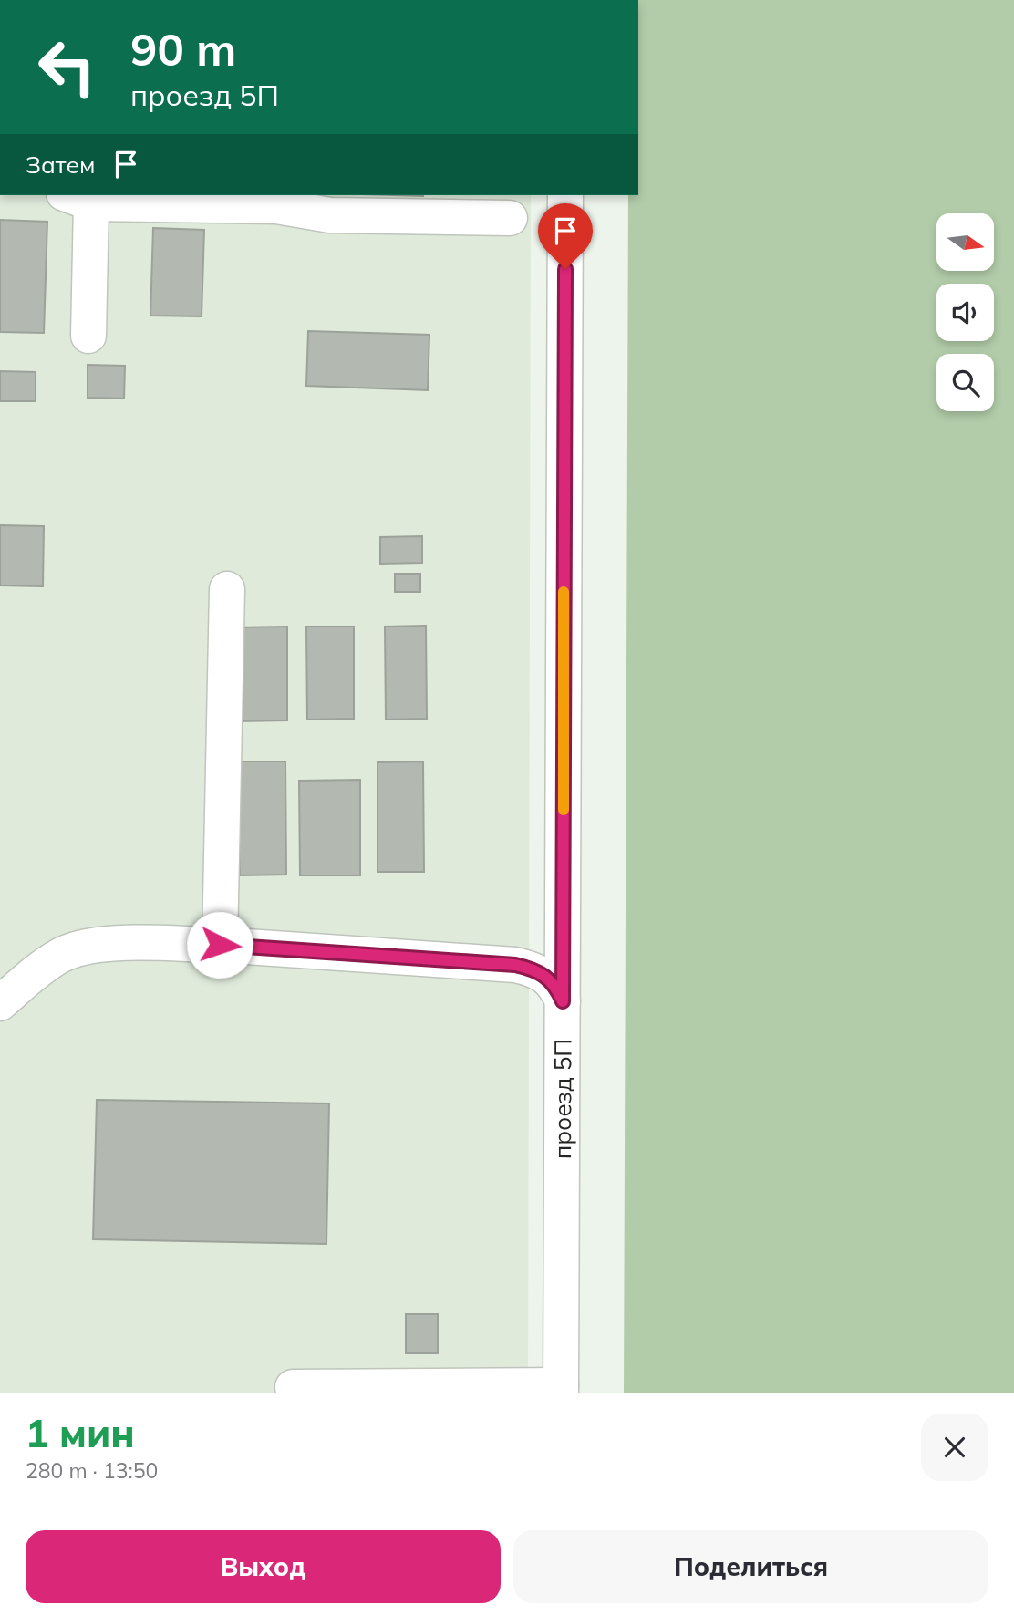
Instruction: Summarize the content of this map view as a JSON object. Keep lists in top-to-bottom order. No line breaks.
{"streets":{"street":["проезд 5П"]},"north":"right","page":{"turn":["90 m","проезд 5П"],"then":"Затем","heading":["1 мин","280 m · 13:50"],"buttons":["Выход","Поделиться"]}}
